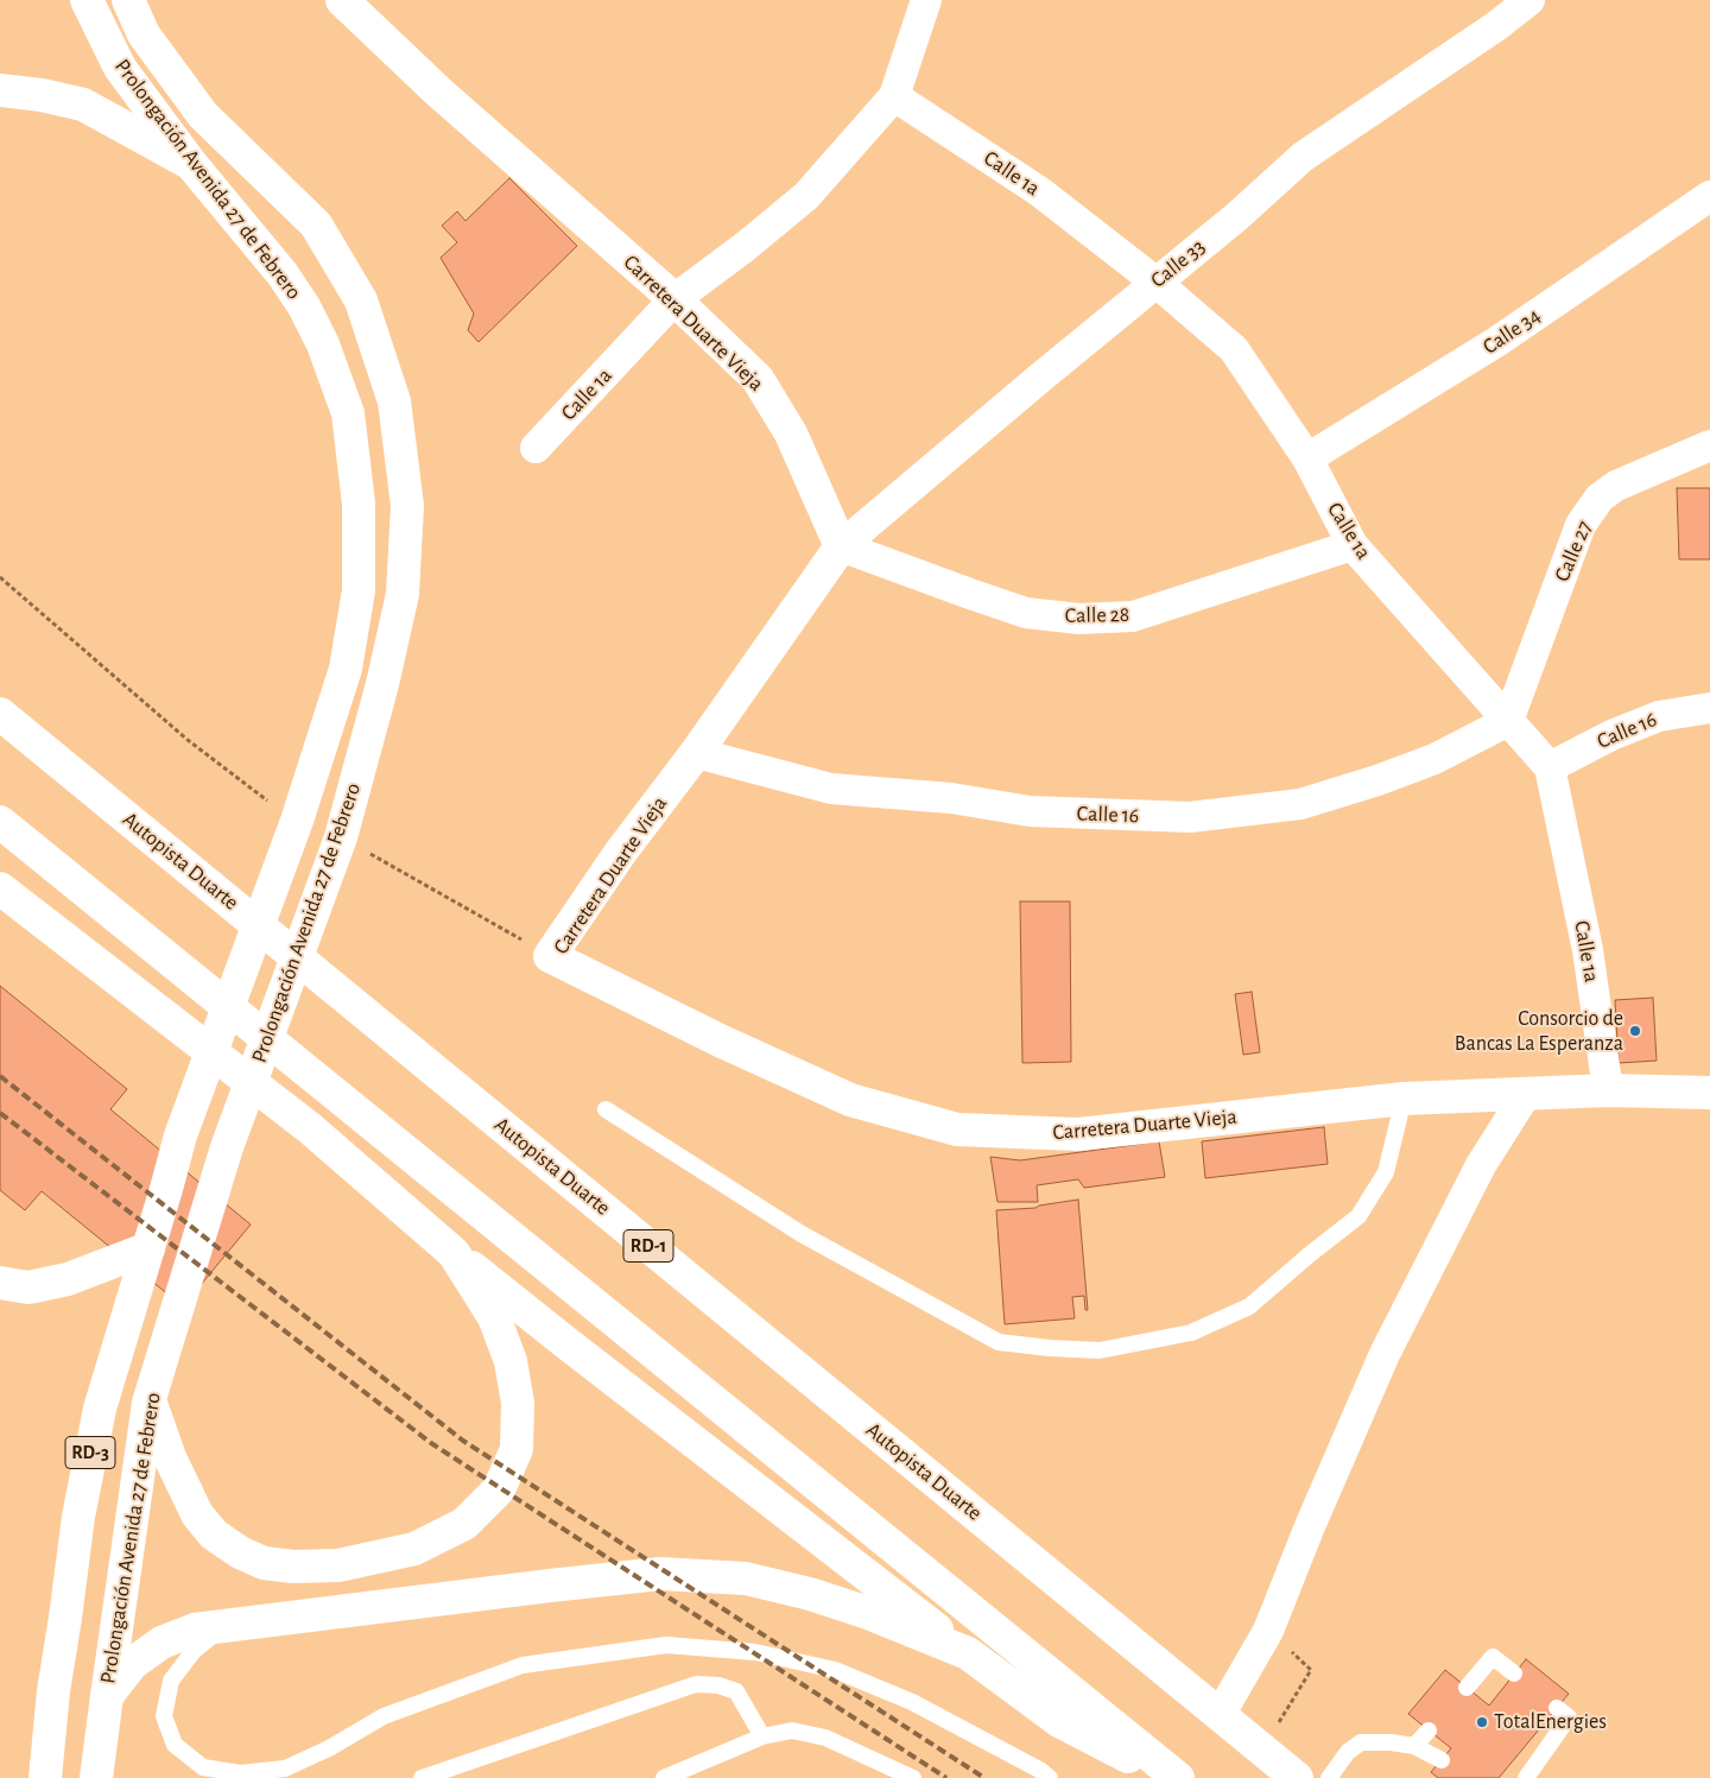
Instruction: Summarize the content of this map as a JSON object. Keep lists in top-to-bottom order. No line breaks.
{"streets":{"main road":["Prolongación Avenida 27 de Febrero","Carretera Duarte Vieja","Autopista Duarte","RD-1","RD-3"],"street":["Calle 1a","Calle 33","Calle 34","Calle 27","Calle 28","Calle 16"]},"crossings":[["Calle 1a","Calle 33"],["Calle 1a","Carretera Duarte Vieja"],["Calle 1a","Calle 34"],["Calle 1a","Calle 27"],["Calle 1a","Calle 28"],["Calle 1a","Calle 16"],["Calle 33","Carretera Duarte Vieja"],["Calle 33","Calle 28"],["Carretera Duarte Vieja","Calle 28"],["Carretera Duarte Vieja","Calle 16"],["Calle 27","Calle 16"]],"places":["Consorcio de Bancas La Esperanza","TotalEnergies"]}
